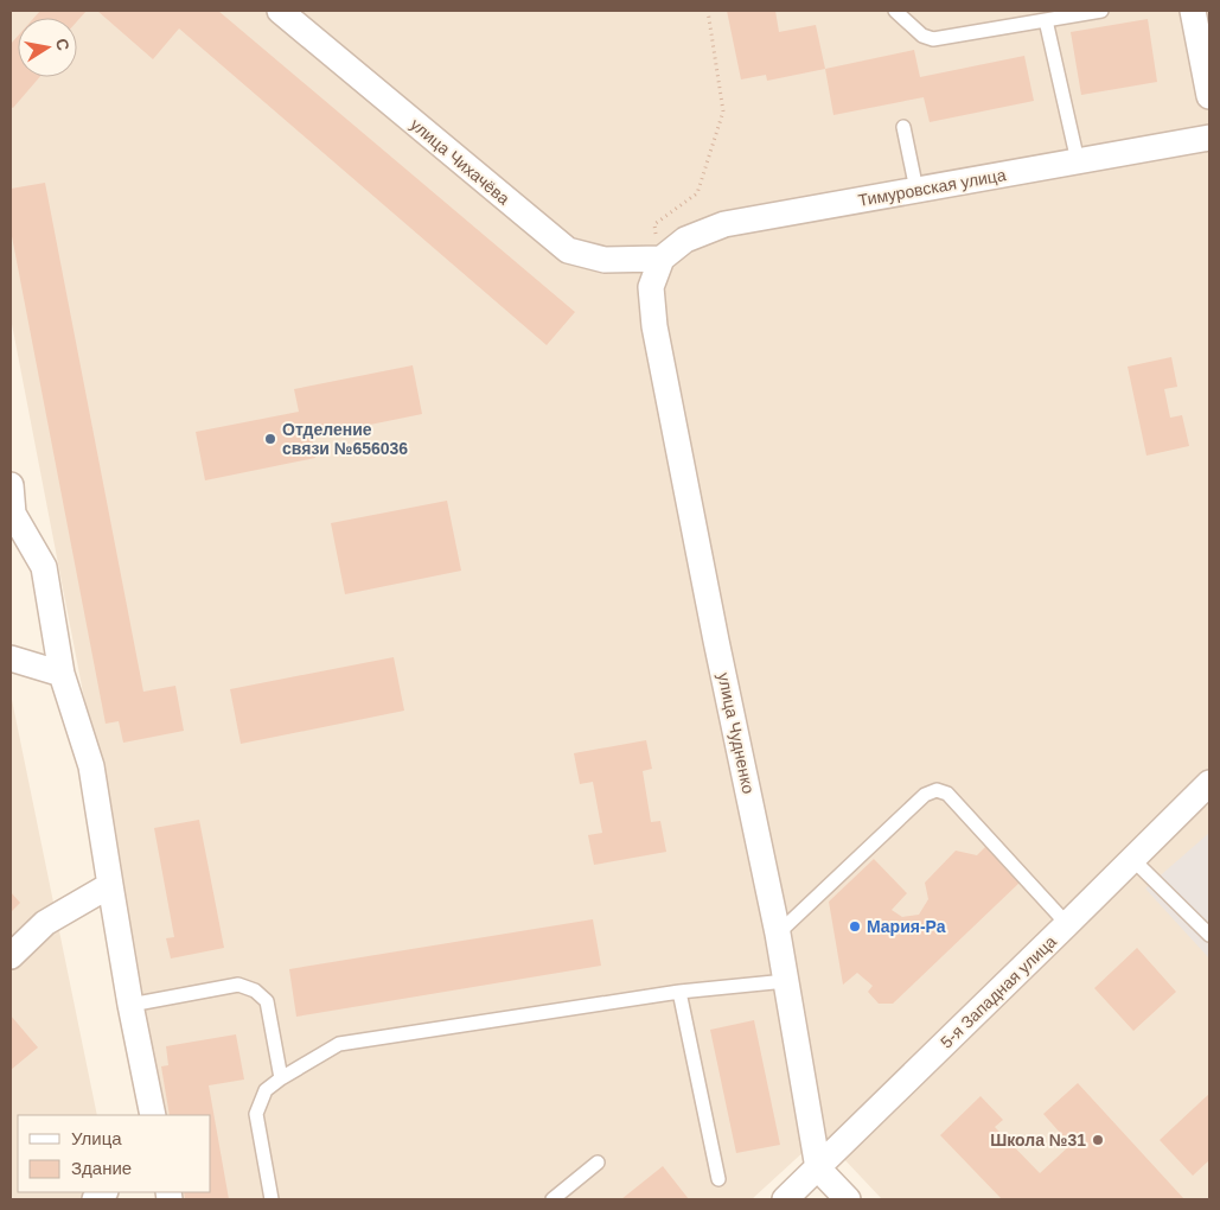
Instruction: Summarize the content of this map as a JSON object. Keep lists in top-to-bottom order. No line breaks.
{"streets":{"street":["улица Чихачёва","Тимуровская улица","улица Чудненко","5-я Западная улица"]},"crossings":[["улица Чихачёва","Тимуровская улица"],["улица Чихачёва","улица Чудненко"],["Тимуровская улица","улица Чудненко"],["улица Чудненко","5-я Западная улица"]],"places":["Отделение связи №656036","Мария-Ра","Школа №31"],"legend":["Улица","Здание"],"north":"right"}
